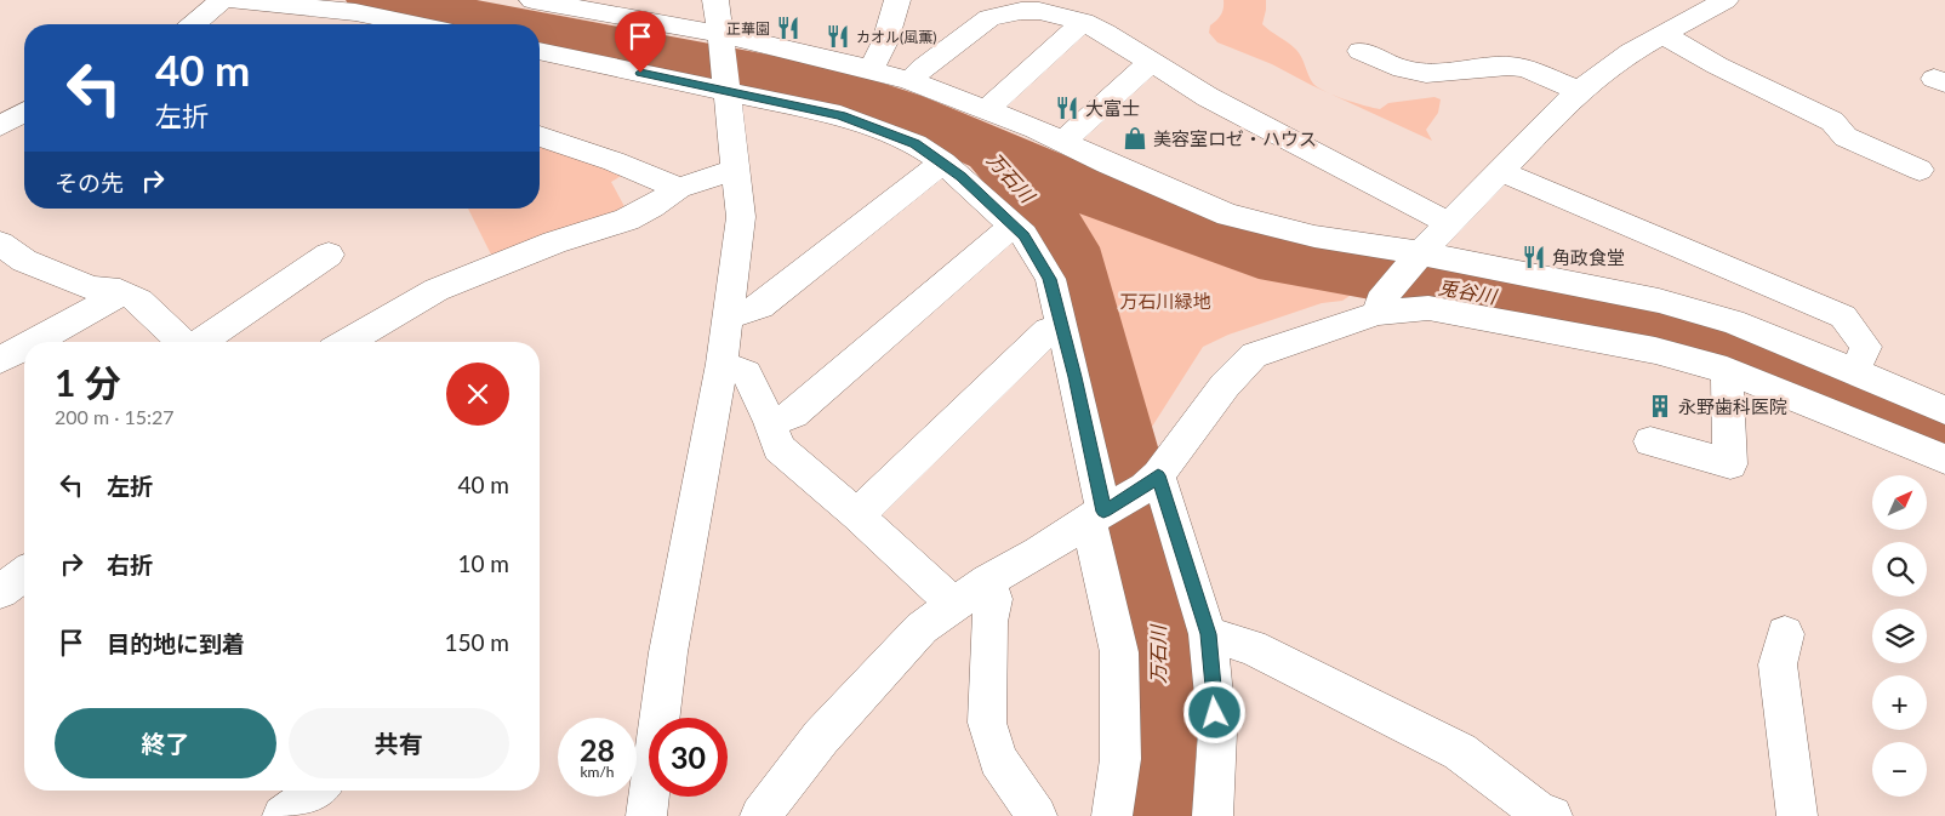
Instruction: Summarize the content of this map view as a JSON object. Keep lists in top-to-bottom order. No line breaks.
{"water":["万石川","兎谷川"],"parks":["万石川緑地"],"places":{"restaurant":["正華園","カオル(風薫)","大富士","角政食堂"],"shop":["美容室ロゼ・ハウス"],"building":["永野歯科医院"]},"north":"top right","page":{"turn":["40 m","左折"],"then":"その先","heading":["1 分","200 m · 15:27"],"list":[{"name":"左折","value":"40 m"},{"name":"右折","value":"10 m"},{"name":"目的地に到着","value":"150 m"}],"map_buttons":["+","−"],"buttons":["終了","共有"],"speed":"28 km/h","limit":"30"}}
